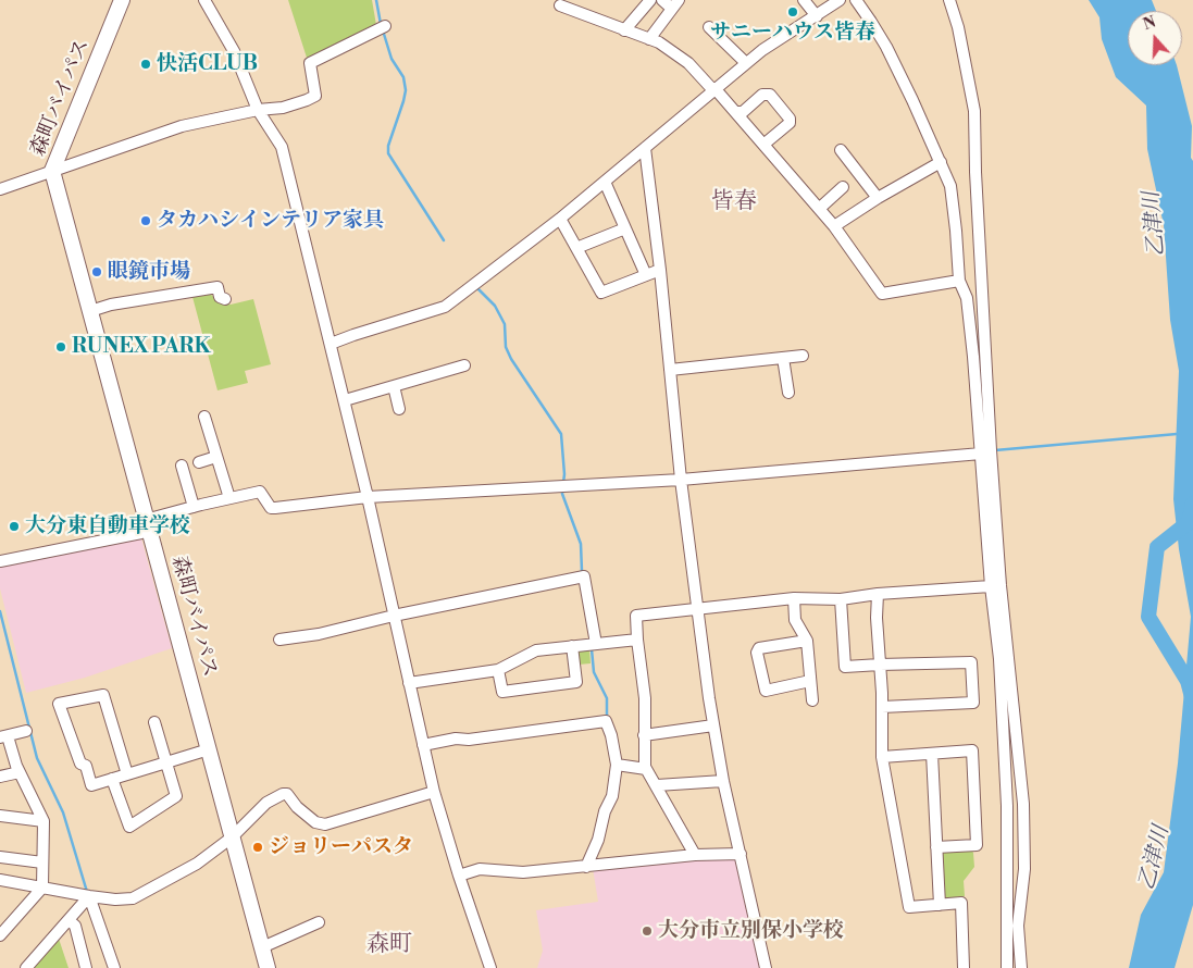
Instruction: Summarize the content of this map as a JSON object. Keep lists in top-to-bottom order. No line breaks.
{"streets":{"main road":["森町バイパス"]},"districts":["皆春","森町"],"water":["乙津川"],"places":["サニーハウス皆春","快活CLUB","タカハシインテリア家具","眼鏡市場","RUNEX PARK","大分東自動車学校","ジョリーパスタ","大分市立別保小学校"],"north":"top"}
